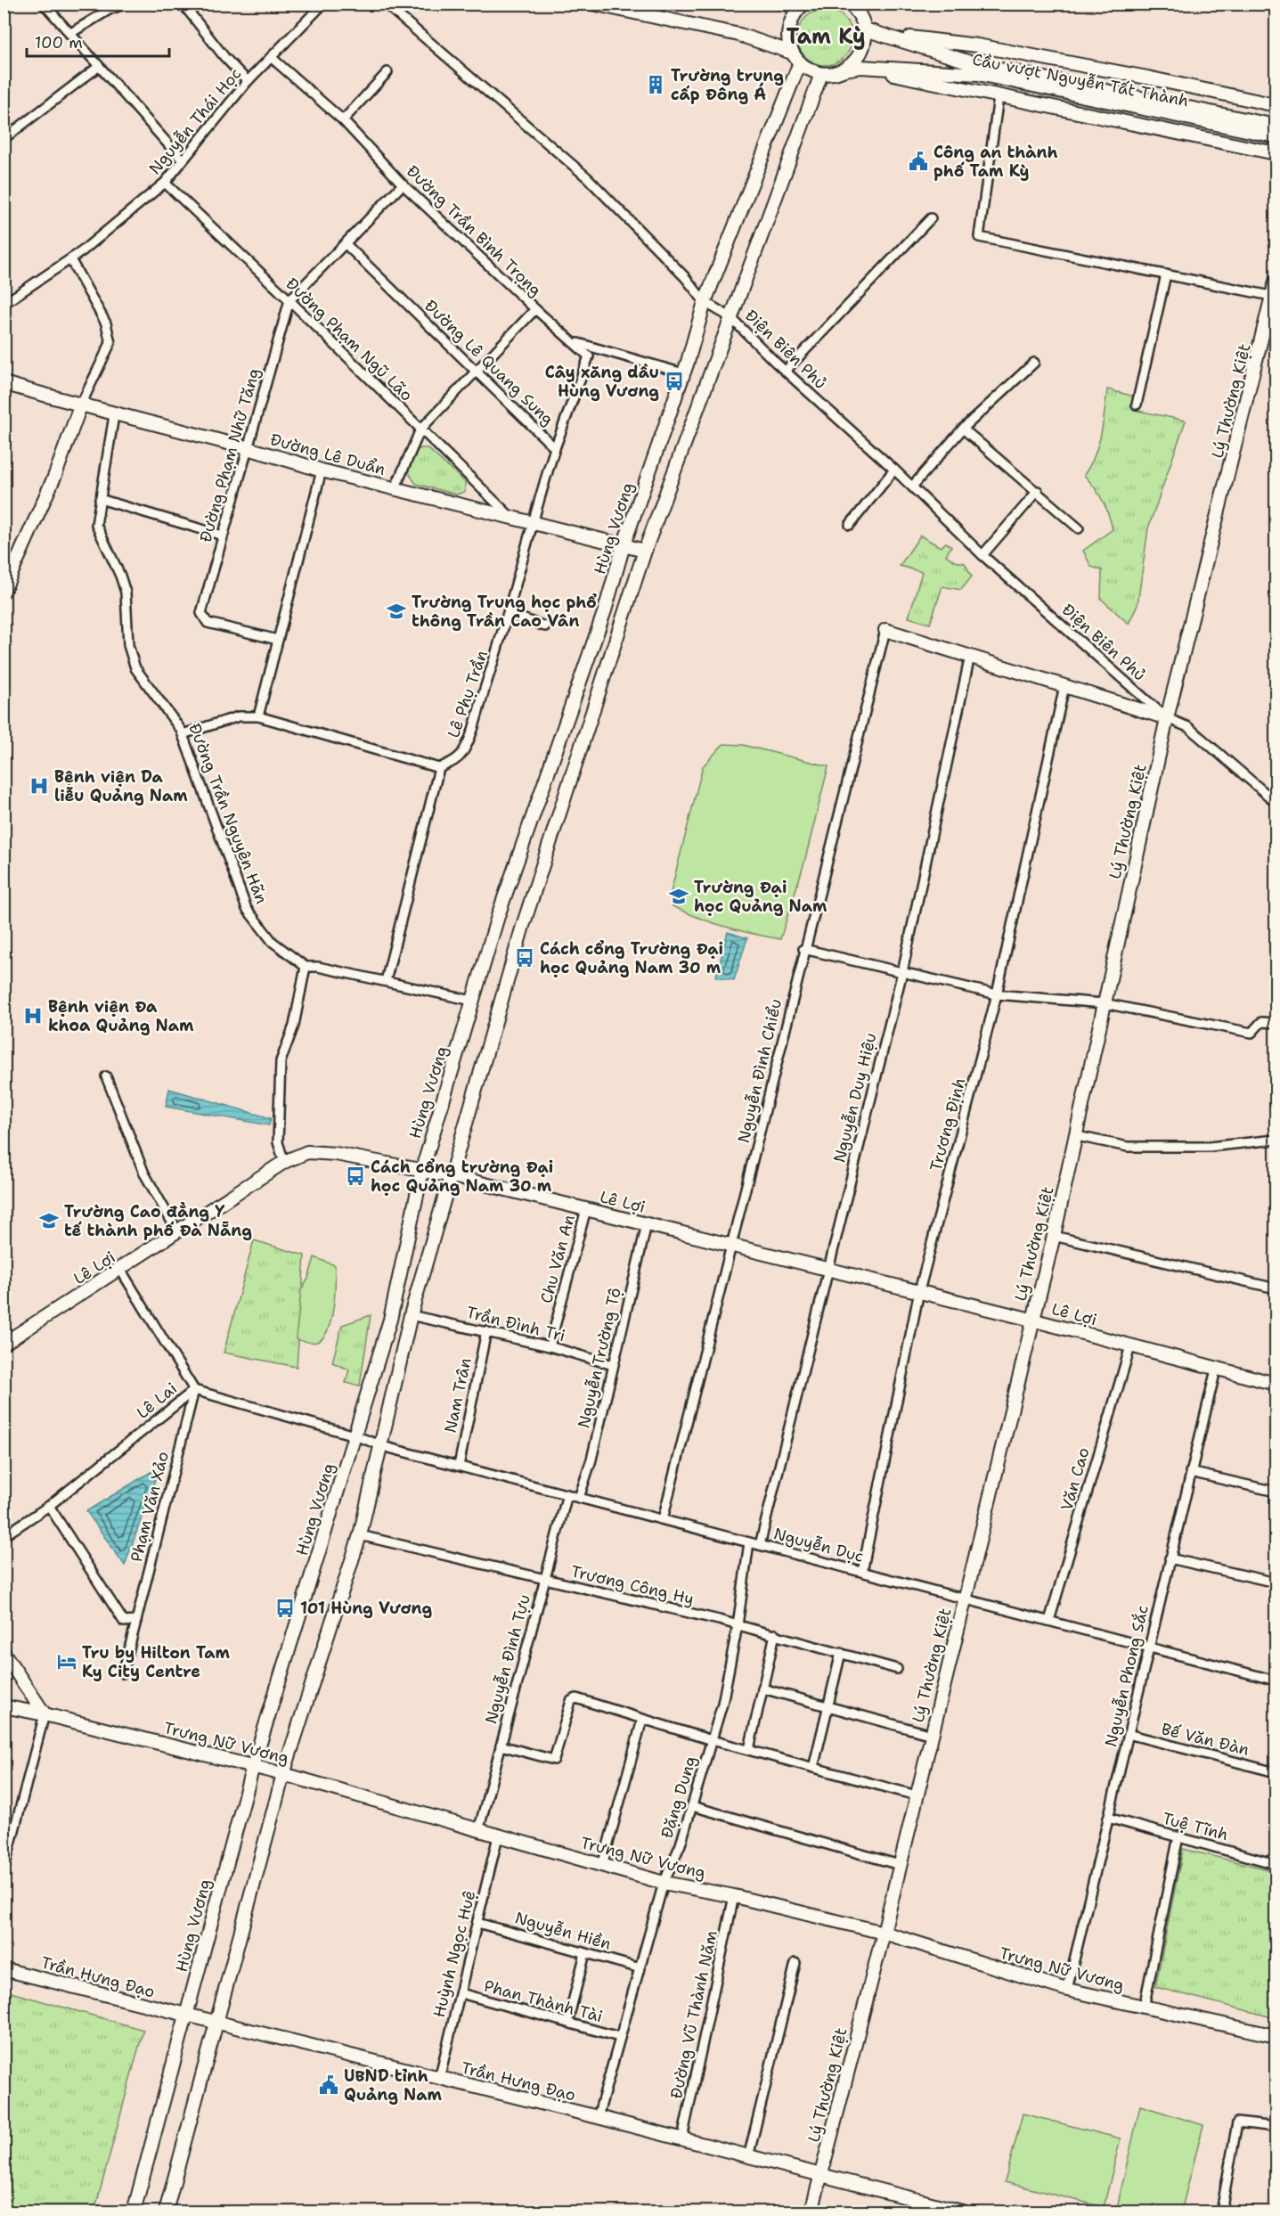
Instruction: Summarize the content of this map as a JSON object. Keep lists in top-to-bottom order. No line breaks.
{"streets":{"street":["Cầu vượt Nguyễn Tất Thành","Nguyễn Thái Học","Đường Trần Bình Trọng","Đường Phạm Ngũ Lão","Điện Biên Phủ","Đường Lê Quang Sung","Lý Thường Kiệt","Đường Lê Duẩn","Đường Phạm Nhữ Tăng","Hùng Vương","Lê Phụ Trần","Đường Trần Nguyên Hãn","Nguyễn Đình Chiểu","Nguyễn Duy Hiệu","Trương Định","Lê Lợi","Chu Văn An","Trần Đình Tri","Nguyễn Trường Tộ","Nam Trân","Lê Lai","Văn Cao","Phạm Văn Xảo","Nguyễn Dục","Trương Công Hy","Nguyễn Đình Tựu","Nguyễn Phong Sắc","Bế Văn Đàn","Trưng Nữ Vương","Đặng Dung","Tuệ Tĩnh","Nguyễn Hiền","Huỳnh Ngọc Huệ","Trần Hưng Đạo","Phan Thành Tài","Đường Vũ Thành Năm"]},"crossings":[["Nguyễn Thái Học","Đường Trần Bình Trọng"],["Nguyễn Thái Học","Đường Phạm Ngũ Lão"],["Đường Trần Bình Trọng","Đường Lê Quang Sung"],["Đường Phạm Ngũ Lão","Đường Lê Duẩn"],["Đường Phạm Ngũ Lão","Đường Phạm Nhữ Tăng"],["Điện Biên Phủ","Lý Thường Kiệt"],["Điện Biên Phủ","Hùng Vương"],["Đường Lê Quang Sung","Đường Lê Duẩn"],["Đường Lê Quang Sung","Lê Phụ Trần"],["Lý Thường Kiệt","Lê Lợi"],["Lý Thường Kiệt","Nguyễn Dục"],["Lý Thường Kiệt","Trưng Nữ Vương"],["Lý Thường Kiệt","Trần Hưng Đạo"],["Đường Lê Duẩn","Đường Phạm Nhữ Tăng"],["Đường Lê Duẩn","Hùng Vương"],["Đường Lê Duẩn","Lê Phụ Trần"],["Đường Lê Duẩn","Đường Trần Nguyên Hãn"],["Hùng Vương","Lê Lợi"],["Hùng Vương","Lê Lai"],["Hùng Vương","Nguyễn Dục"],["Hùng Vương","Trưng Nữ Vương"],["Hùng Vương","Trần Hưng Đạo"],["Nguyễn Đình Chiểu","Lê Lợi"],["Nguyễn Đình Chiểu","Nguyễn Dục"],["Nguyễn Duy Hiệu","Lê Lợi"],["Nguyễn Duy Hiệu","Nguyễn Dục"],["Trương Định","Lê Lợi"],["Trương Định","Nguyễn Dục"],["Lê Lợi","Chu Văn An"],["Lê Lợi","Nguyễn Trường Tộ"],["Lê Lợi","Văn Cao"],["Lê Lợi","Nguyễn Phong Sắc"],["Chu Văn An","Trần Đình Tri"],["Trần Đình Tri","Nguyễn Trường Tộ"],["Trần Đình Tri","Nam Trân"],["Nguyễn Trường Tộ","Nguyễn Dục"],["Nam Trân","Nguyễn Dục"],["Lê Lai","Phạm Văn Xảo"],["Lê Lai","Nguyễn Dục"],["Văn Cao","Nguyễn Dục"],["Nguyễn Dục","Nguyễn Đình Tựu"],["Nguyễn Dục","Nguyễn Phong Sắc"],["Nguyễn Dục","Đặng Dung"],["Trương Công Hy","Nguyễn Đình Tựu"],["Trương Công Hy","Đặng Dung"],["Nguyễn Đình Tựu","Trưng Nữ Vương"],["Nguyễn Phong Sắc","Bế Văn Đàn"],["Nguyễn Phong Sắc","Trưng Nữ Vương"],["Nguyễn Phong Sắc","Tuệ Tĩnh"],["Trưng Nữ Vương","Đặng Dung"],["Trưng Nữ Vương","Huỳnh Ngọc Huệ"],["Trưng Nữ Vương","Đường Vũ Thành Năm"],["Đặng Dung","Nguyễn Hiền"],["Đặng Dung","Trần Hưng Đạo"],["Đặng Dung","Phan Thành Tài"],["Nguyễn Hiền","Huỳnh Ngọc Huệ"],["Huỳnh Ngọc Huệ","Trần Hưng Đạo"],["Huỳnh Ngọc Huệ","Phan Thành Tài"],["Trần Hưng Đạo","Đường Vũ Thành Năm"]],"districts":["Tam Kỳ"],"places":{"building":["Trường trung cấp Đông Á"],"public building":["Công an thành phố Tam Kỳ","UBND tỉnh Quảng Nam"],"bus stop":["Cây xăng dầu Hùng Vương","Cách cổng Trường Đại học Quảng Nam 30 m","Cách cổng trường Đại học Quảng Nam 30 m","101 Hùng Vương"],"school or university":["Trường Trung học phổ thông Trần Cao Vân","Trường Đại học Quảng Nam","Trường Cao đẳng Y tế thành phố Đà Nẵng"],"hospital":["Bệnh viện Da liễu Quảng Nam","Bệnh viện Đa khoa Quảng Nam"],"hotel":["Tru by Hilton Tam Ky City Centre"]},"scale_bar":"100 m"}
